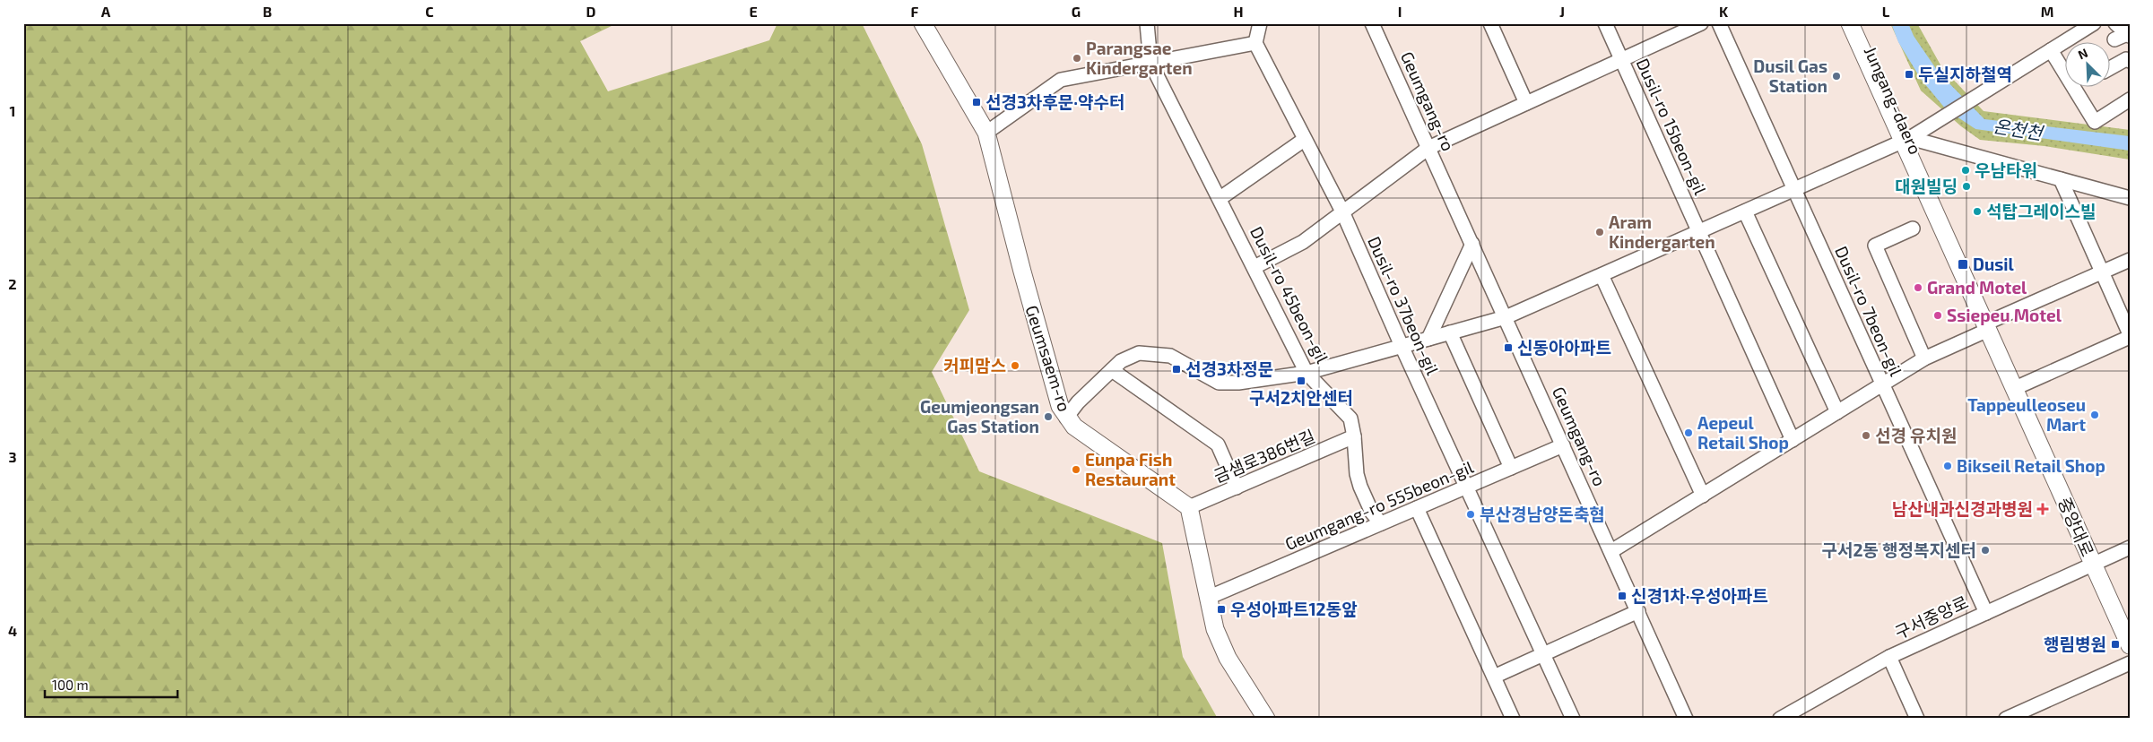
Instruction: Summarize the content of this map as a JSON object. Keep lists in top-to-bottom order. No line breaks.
{"streets":{"main road":["Jungang-daero","Geumsaem-ro","중앙대로"],"street":["Geumgang-ro","Dusil-ro 15beon-gil","Dusil-ro 45beon-gil","Dusil-ro 37beon-gil","Dusil-ro 7beon-gil","금샘로386번길","Geumgang-ro 555beon-gil","구서중앙로"]},"crossings":[["Jungang-daero","중앙대로"],["Jungang-daero","구서중앙로"],["Geumgang-ro","Geumgang-ro 555beon-gil"],["Dusil-ro 45beon-gil","금샘로386번길"],["Dusil-ro 45beon-gil","Geumgang-ro 555beon-gil"],["Dusil-ro 37beon-gil","Geumgang-ro 555beon-gil"],["Dusil-ro 7beon-gil","구서중앙로"],["Geumsaem-ro","금샘로386번길"],["중앙대로","구서중앙로"]],"water":["온천천"],"places":{"other":["Parangsae Kindergarten","Dusil Gas Station","우남타워","대원빌딩","석탑그레이스빌","Aram Kindergarten","Grand Motel","Ssiepeu Motel","커피맘스","Tappeulleoseu Mart","Geumjeongsan Gas Station","Aepeul Retail Shop","선경 유치원","Bikseil Retail Shop","Eunpa Fish Restaurant","부산경남양돈축협","구서2동 행정복지센터"],"transit":["두실지하철역","선경3차후문·약수터","Dusil","신동아아파트","선경3차정문","구서2치안센터","신경1차·우성아파트","우성아파트12동앞","행림병원"],"health":["남산내과신경과병원"]},"scale_bar":"100 m","north":"top left","grid":{"columns":["A","B","C","D","E","F","G","H","I","J","K","L","M"],"rows":["1","2","3","4"]}}
